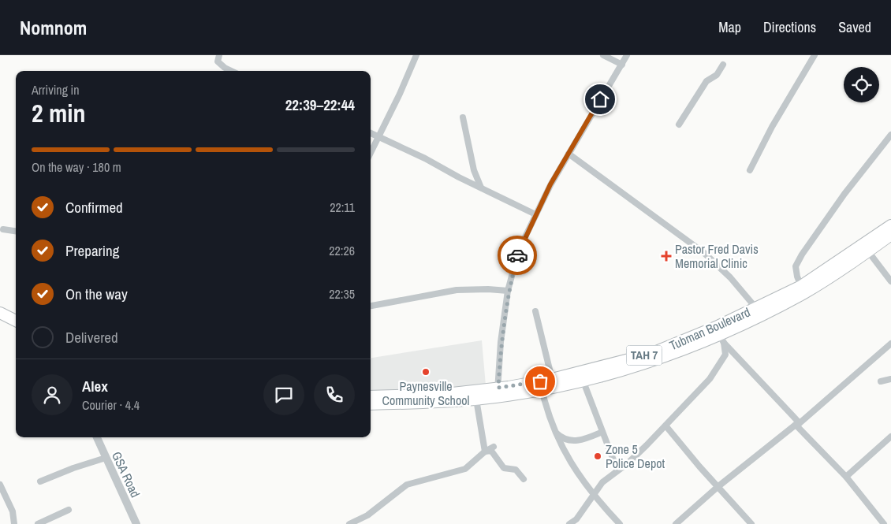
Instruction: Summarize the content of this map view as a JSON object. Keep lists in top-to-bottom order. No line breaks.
{"streets":{"highway":["Tubman Boulevard","TAH 7"],"street":["GSA Road"]},"places":{"health":["Pastor Fred Davis Memorial Clinic"],"other":["Paynesville Community School","Zone 5 Police Depot"]},"page":{"header":"Nomnom","nav":["Map","Directions","Saved"],"heading":["2 min","Arriving in","22:39–22:44"],"panel":["Alex","Courier · 4.4"],"bar":"On the way · 180 m","list":[["Confirmed","22:11"],["Preparing","22:26"],["On the way","22:35"],"Delivered"]}}
